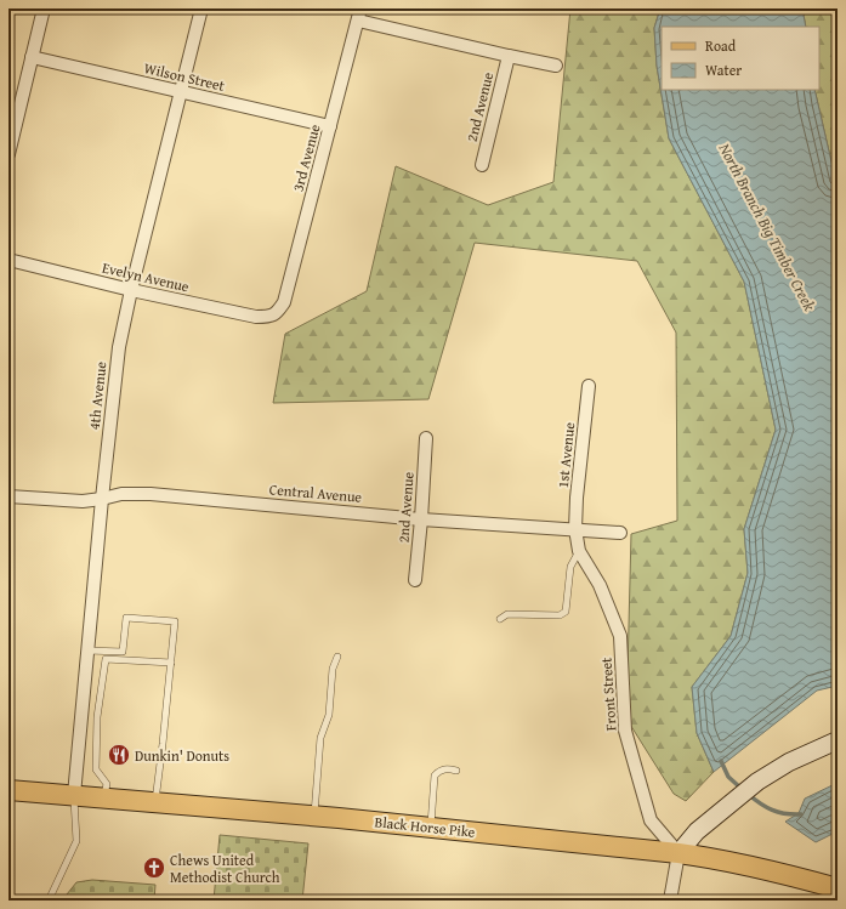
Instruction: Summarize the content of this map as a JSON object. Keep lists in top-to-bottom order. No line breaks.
{"streets":{"main road":["Black Horse Pike"],"street":["Wilson Street","2nd Avenue","3rd Avenue","Evelyn Avenue","4th Avenue","1st Avenue","Central Avenue","Front Street"]},"crossings":[["Wilson Street","3rd Avenue"],["Wilson Street","4th Avenue"],["2nd Avenue","Central Avenue"],["3rd Avenue","Evelyn Avenue"],["Evelyn Avenue","4th Avenue"],["4th Avenue","Central Avenue"],["4th Avenue","Black Horse Pike"],["1st Avenue","Central Avenue"],["1st Avenue","Front Street"],["Central Avenue","Front Street"],["Front Street","Black Horse Pike"]],"water":["North Branch Big Timber Creek"],"places":{"restaurant":["Dunkin' Donuts"],"church":["Chews United Methodist Church"]},"legend":["Road","Water"]}
